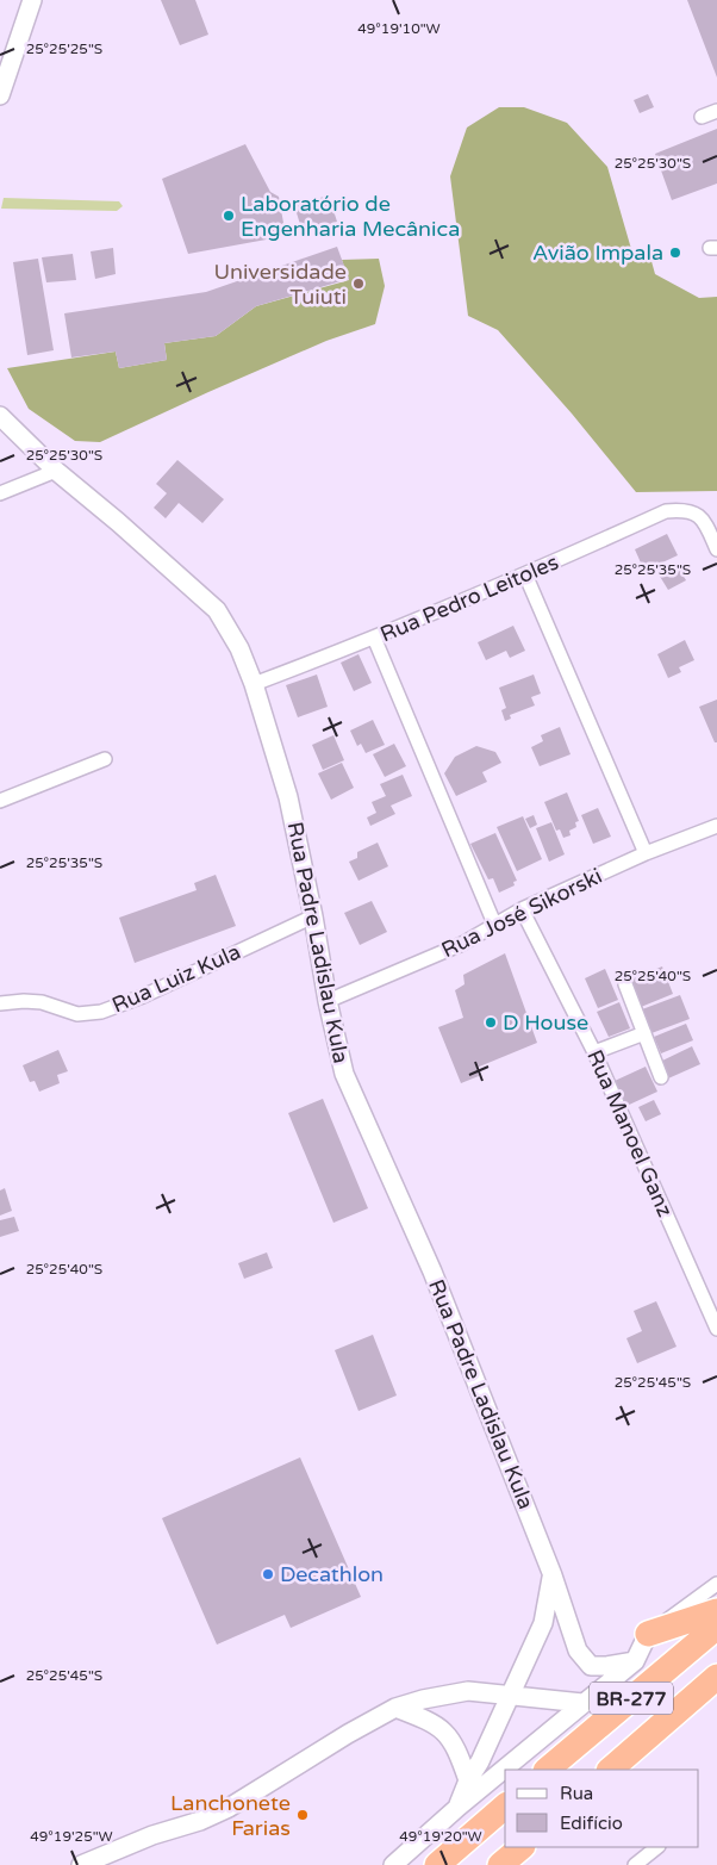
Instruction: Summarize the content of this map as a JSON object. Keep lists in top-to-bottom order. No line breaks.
{"streets":{"highway":["BR-277"],"street":["Rua Pedro Leitoles","Rua José Sikorski","Rua Padre Ladislau Kula","Rua Luiz Kula","Rua Manoel Ganz"]},"crossings":[["Rua Pedro Leitoles","Rua Padre Ladislau Kula"],["Rua José Sikorski","Rua Padre Ladislau Kula"],["Rua José Sikorski","Rua Manoel Ganz"],["Rua Padre Ladislau Kula","Rua Luiz Kula"]],"places":["Laboratório de Engenharia Mecânica","Avião Impala","Universidade Tuiuti","D House","Decathlon","Lanchonete Farias"],"legend":["Rua","Edifício"],"coordinates":["49°19'10\"W","25°25'25\"S","25°25'30\"S","25°25'35\"S","25°25'40\"S","25°25'45\"S","49°19'25\"W","49°19'20\"W"]}
